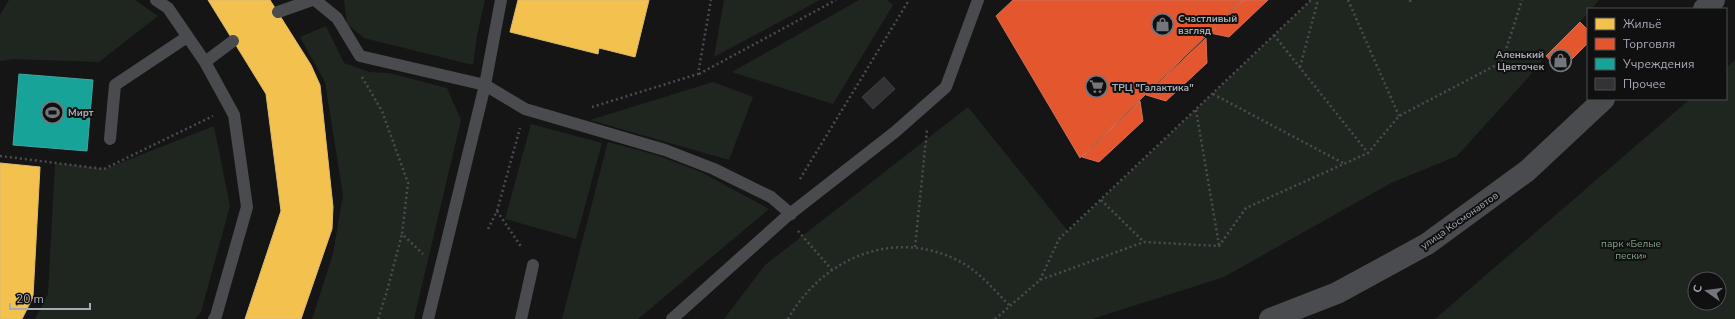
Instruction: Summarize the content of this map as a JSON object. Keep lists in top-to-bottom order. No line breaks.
{"streets":{"street":["улица Космонавтов"]},"parks":["парк «Белые пески»"],"places":{"shop":["Счастливый взгляд","Аленький Цветочек"],"supermarket":["ТРЦ \"Галактика\""],"sports":["Мирт"]},"legend":["Жильё","Торговля","Учреждения","Прочее"],"scale_bar":"20 m","north":"left"}
